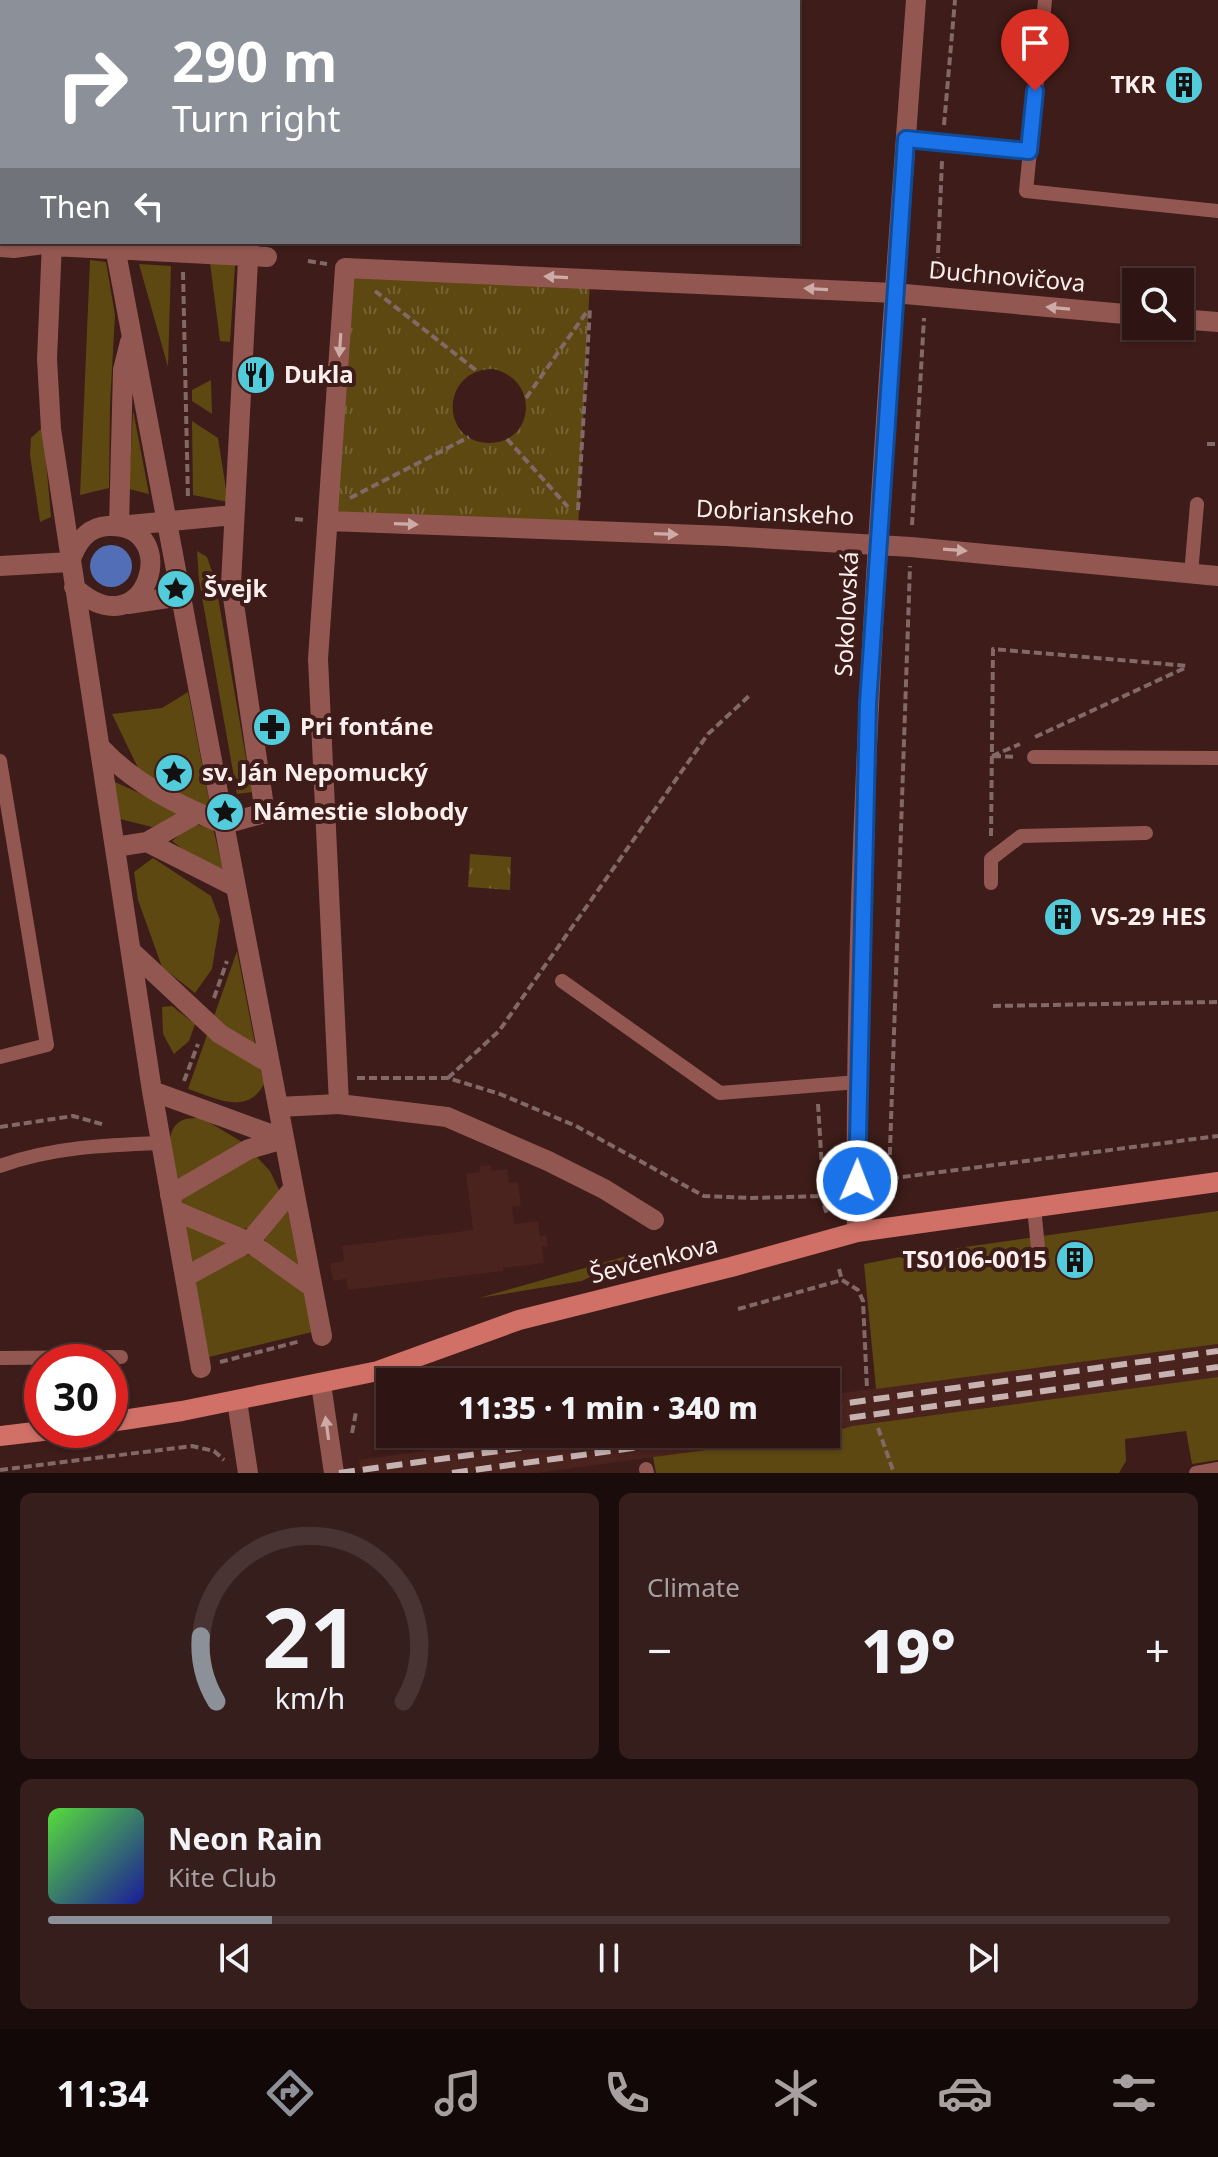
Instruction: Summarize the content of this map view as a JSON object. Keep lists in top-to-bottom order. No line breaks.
{"streets":{"main road":["Ševčenkova"],"street":["Duchnovičova","Dobrianskeho","Sokolovská"]},"crossings":[["Duchnovičova","Sokolovská"],["Dobrianskeho","Sokolovská"],["Sokolovská","Ševčenkova"]],"one_way":["Duchnovičova","Dobrianskeho"],"places":{"building":["TKR","VS-29 HES","TS0106-0015"],"restaurant":["Dukla"],"place":["Švejk","sv. Ján Nepomucký","Námestie slobody"],"pharmacy":["Pri fontáne"]},"page":{"turn":["290 m","Turn right"],"then":"Then","limit":"30","trip":"11:35 · 1 min · 340 m","tile":"Climate","heat":["−","19°","+"],"song":["Neon Rain","Kite Club"],"tabs":"11:34","gauge":["21","km/h"]}}
